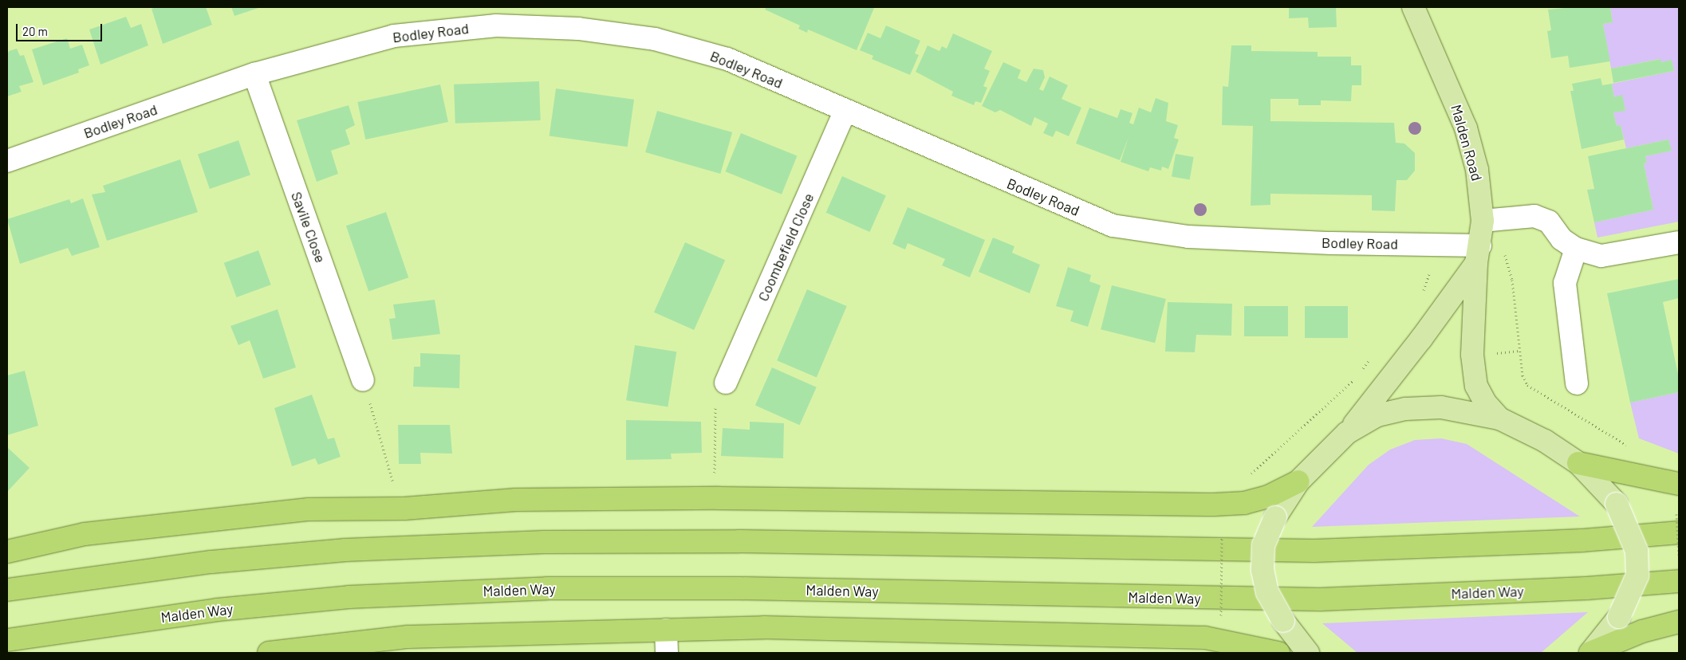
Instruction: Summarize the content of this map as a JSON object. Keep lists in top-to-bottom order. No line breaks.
{"streets":{"highway":["Malden Way"],"main road":["Malden Road"],"street":["Bodley Road","Savile Close","Coombefield Close"]},"crossings":[["Bodley Road","Malden Road"],["Bodley Road","Savile Close"],["Bodley Road","Coombefield Close"]],"scale_bar":"20 m"}
